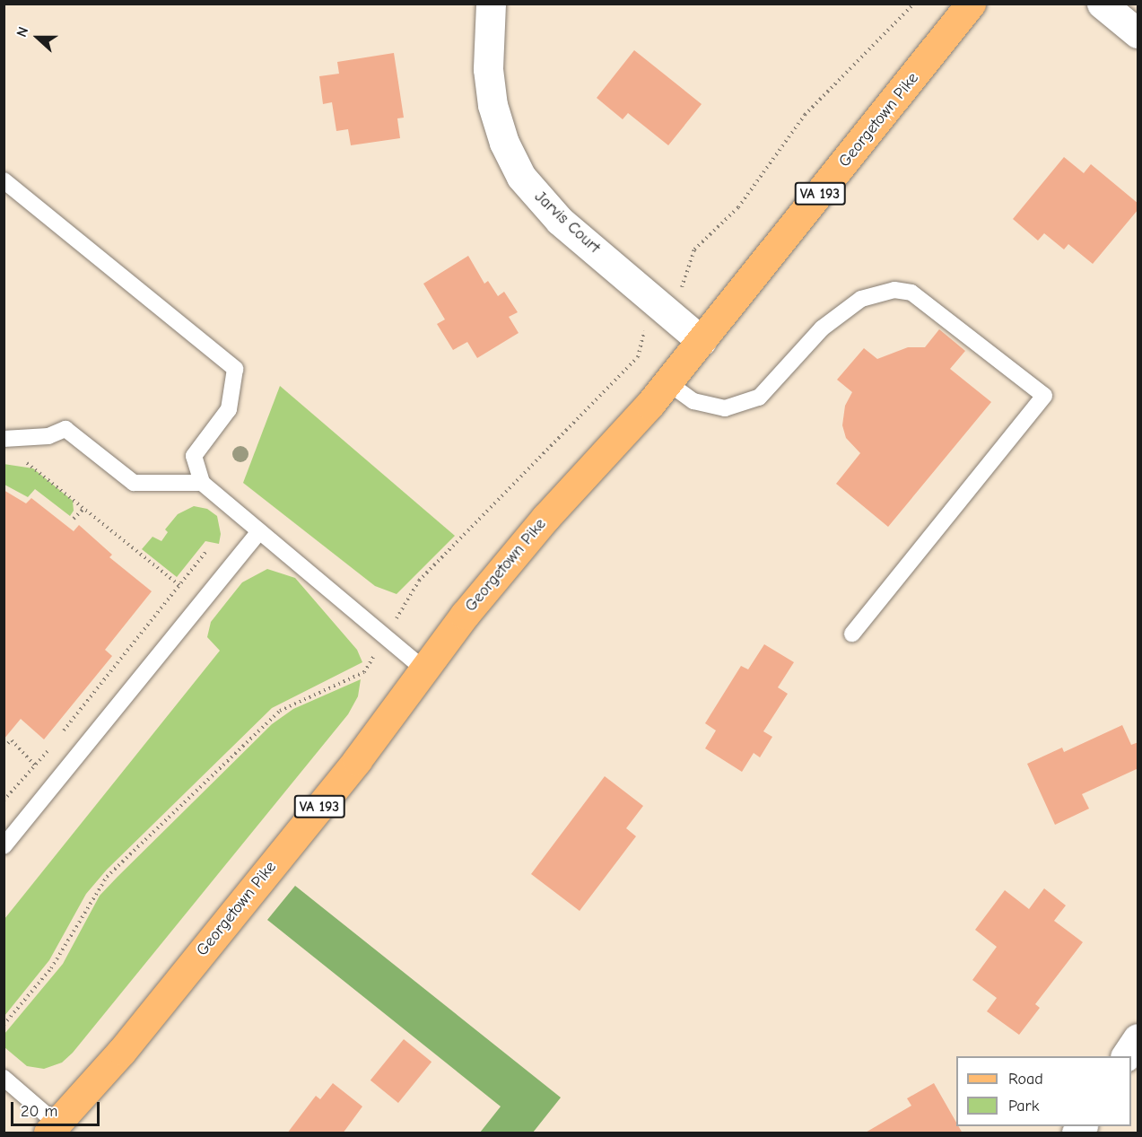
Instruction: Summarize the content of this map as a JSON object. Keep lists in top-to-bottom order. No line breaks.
{"streets":{"main road":["Georgetown Pike","VA 193"],"street":["Jarvis Court"]},"crossings":[["Georgetown Pike","Jarvis Court"]],"legend":["Road","Park"],"scale_bar":"20 m","north":"left"}
